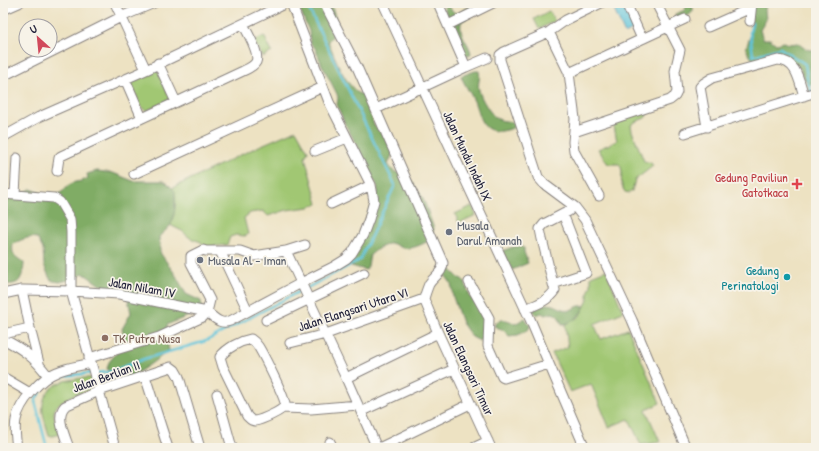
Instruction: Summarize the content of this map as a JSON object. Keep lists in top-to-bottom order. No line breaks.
{"streets":{"street":["Jalan Mundu Indah IX","Jalan Nilam IV","Jalan Elangsari Utara VI","Jalan Elangsari Timur","Jalan Berlian II"]},"crossings":[["Jalan Elangsari Utara VI","Jalan Elangsari Timur"]],"places":{"health":["Gedung Paviliun Gatotkaca"],"other":["Musala Darul Amanah","Musala Al - Iman","Gedung Perinatologi","TK Putra Nusa"]},"north":"top left"}
